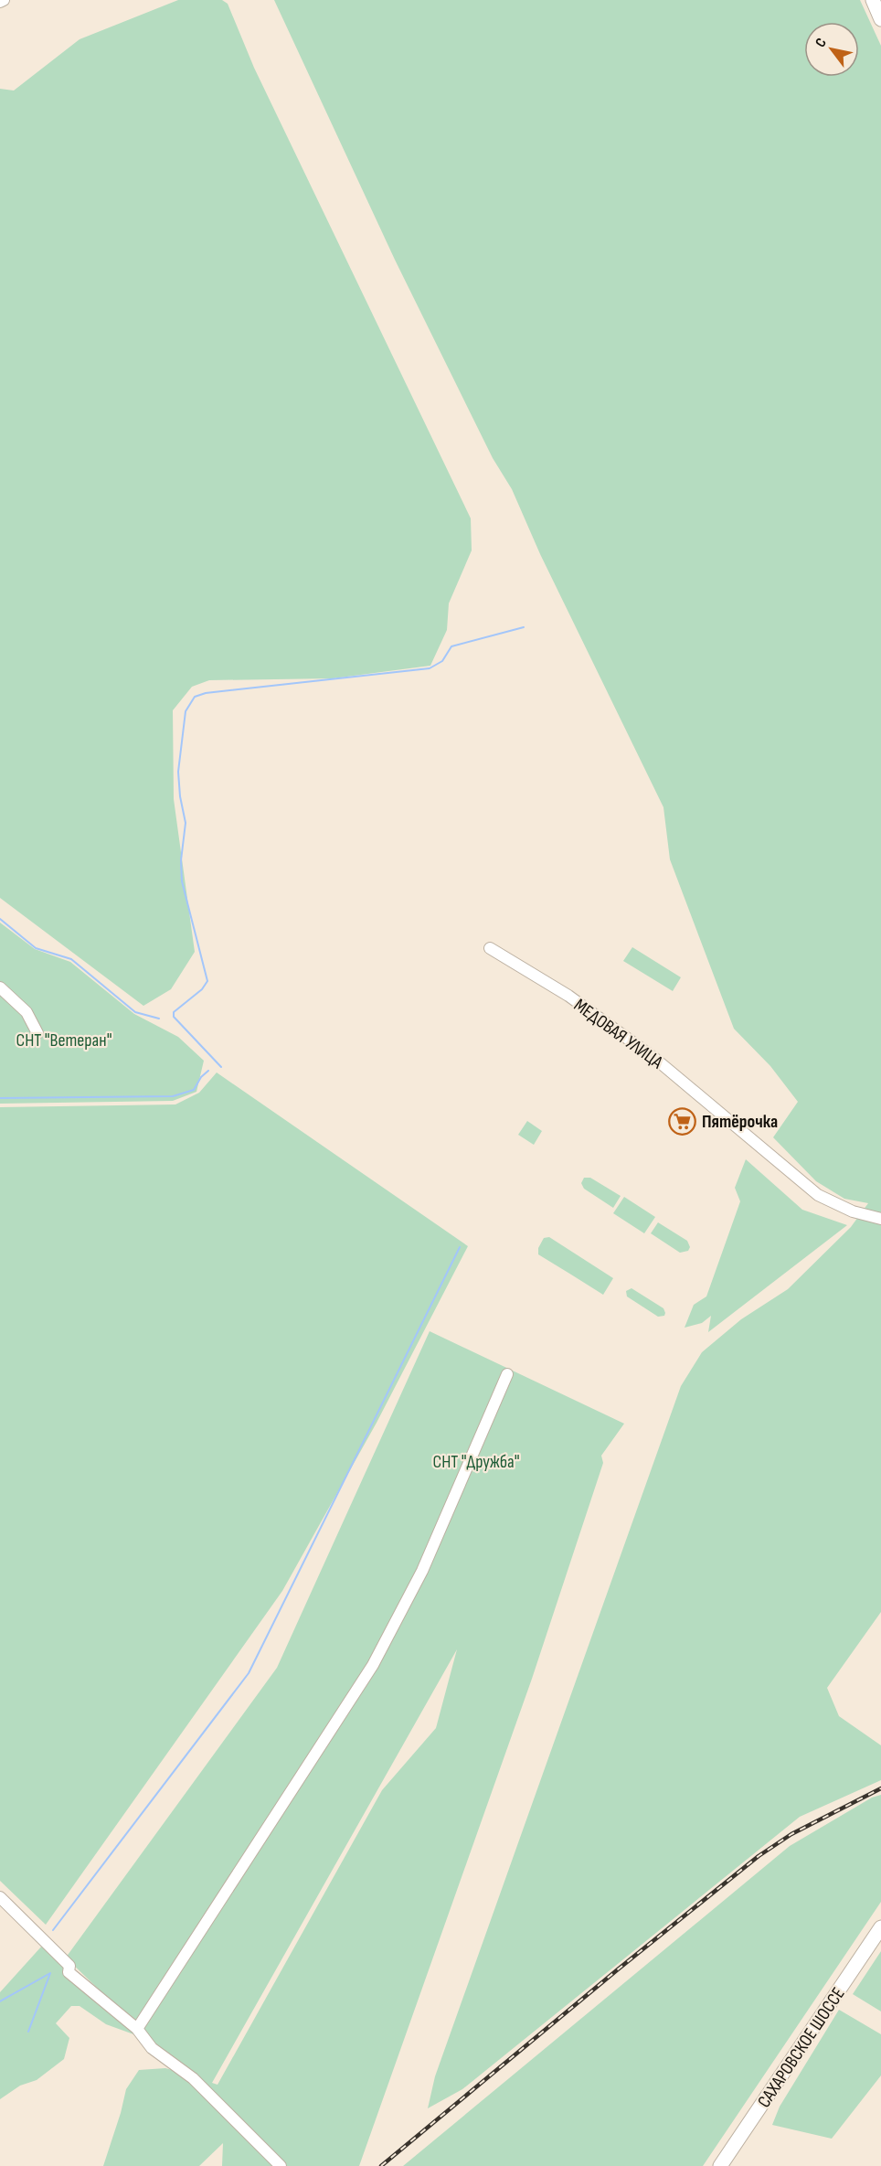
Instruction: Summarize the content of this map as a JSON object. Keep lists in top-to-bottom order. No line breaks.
{"streets":{"main road":["САХАРОВСКОЕ ШОССЕ"],"street":["МЕДОВАЯ УЛИЦА"]},"parks":["СНТ \"Ветеран\"","СНТ \"Дружба\""],"places":{"supermarket":["Пятёрочка"]},"north":"top left"}
